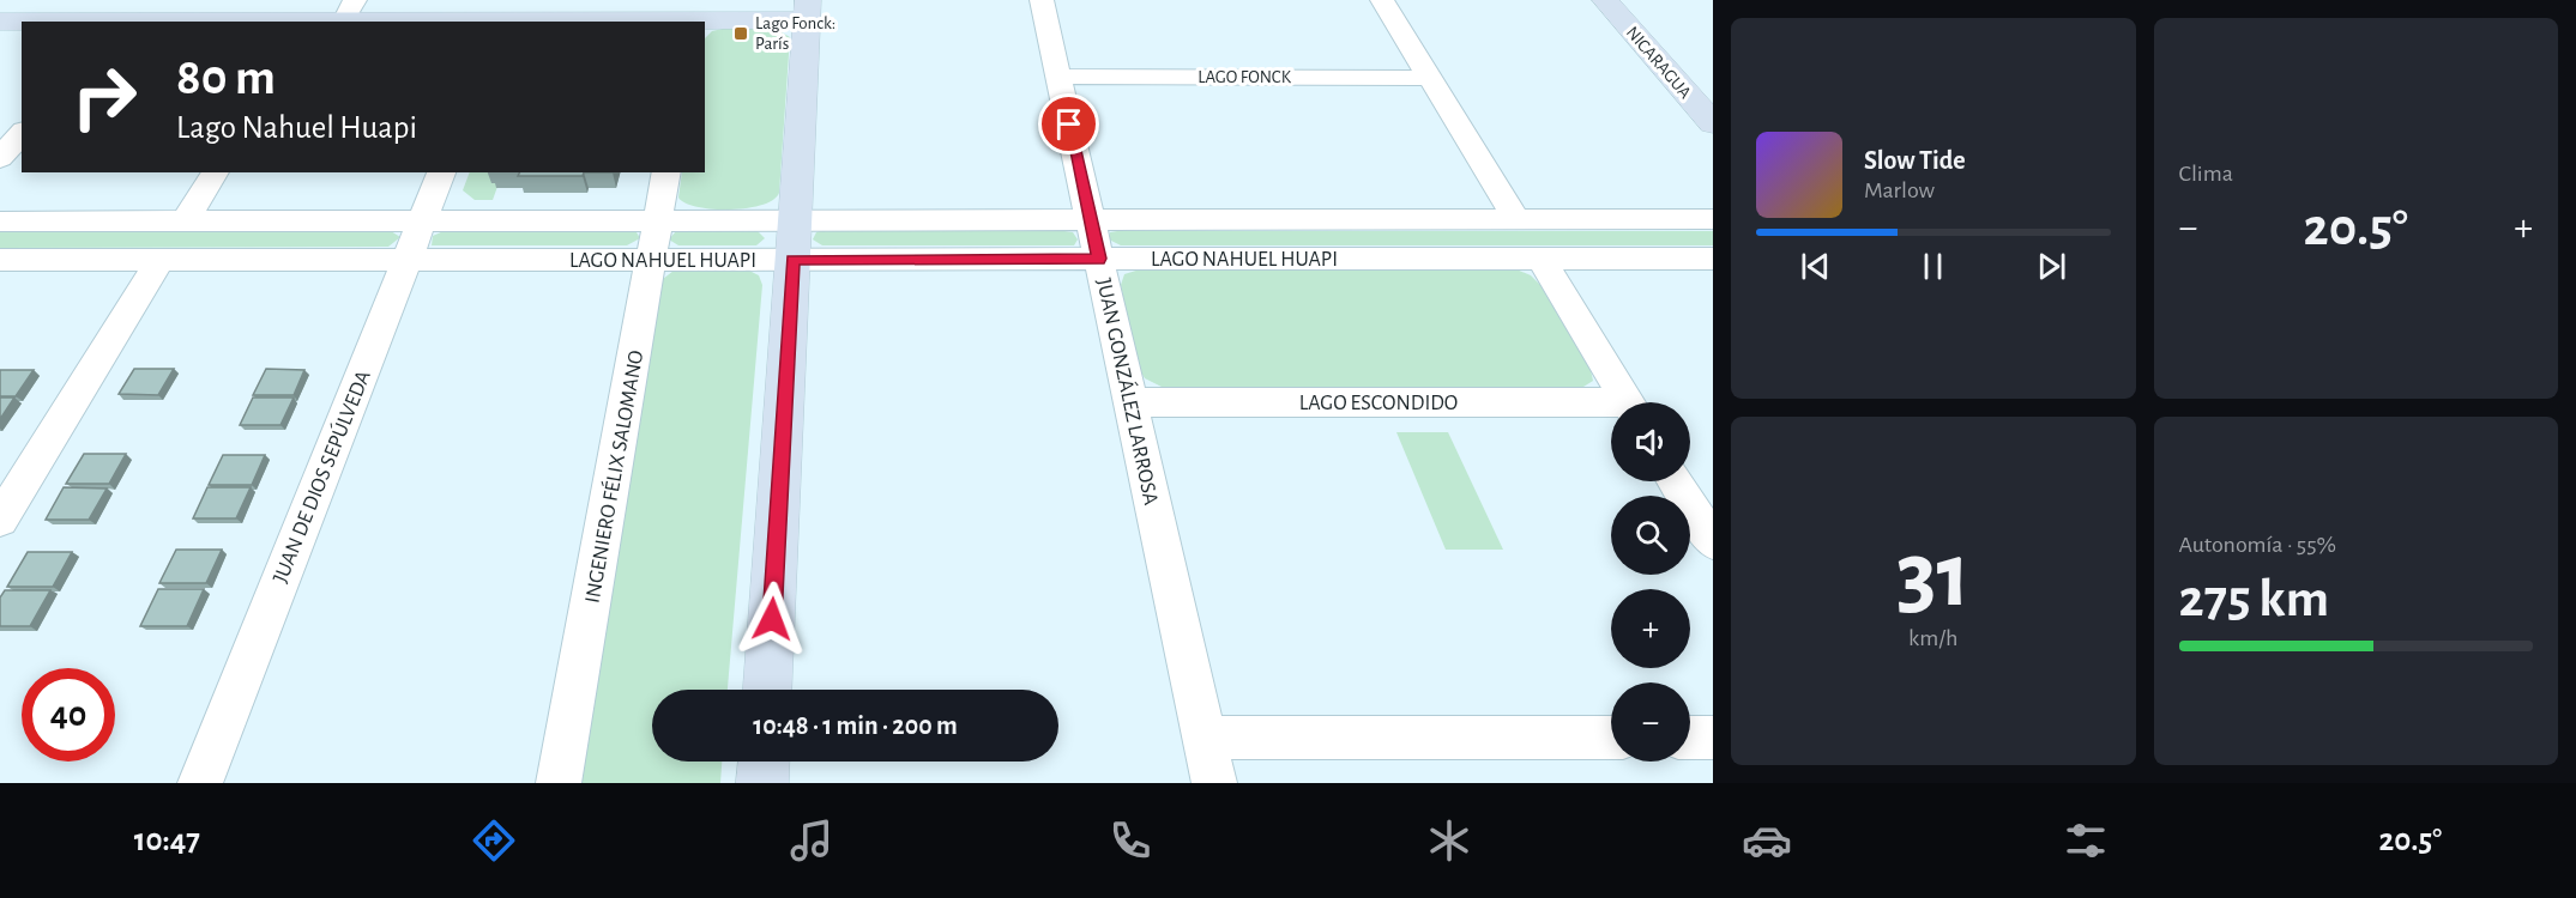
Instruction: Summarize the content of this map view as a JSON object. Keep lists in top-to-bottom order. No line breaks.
{"streets":{"street":["NICARAGUA","LAGO FONCK","LAGO NAHUEL HUAPI","JUAN GONZÁLEZ LARROSA","LAGO ESCONDIDO","JUAN DE DIOS SEPÚLVEDA","INGENIERO FÉLIX SALOMANO"]},"crossings":[["LAGO FONCK","JUAN GONZÁLEZ LARROSA"],["LAGO NAHUEL HUAPI","JUAN GONZÁLEZ LARROSA"],["LAGO NAHUEL HUAPI","JUAN DE DIOS SEPÚLVEDA"],["LAGO NAHUEL HUAPI","INGENIERO FÉLIX SALOMANO"],["JUAN GONZÁLEZ LARROSA","LAGO ESCONDIDO"]],"places":{"transit":["Lago Fonck: París"]},"page":{"tile":["Clima",["31","km/h"],["Autonomía · 55%","275 km"]],"turn":["80 m","Lago Nahuel Huapi"],"song":["Slow Tide","Marlow"],"heat":["−","20.5°","+"],"map_buttons":["+","−"],"limit":"40","trip":"10:48 · 1 min · 200 m","tabs":["10:47","20.5°"]}}
